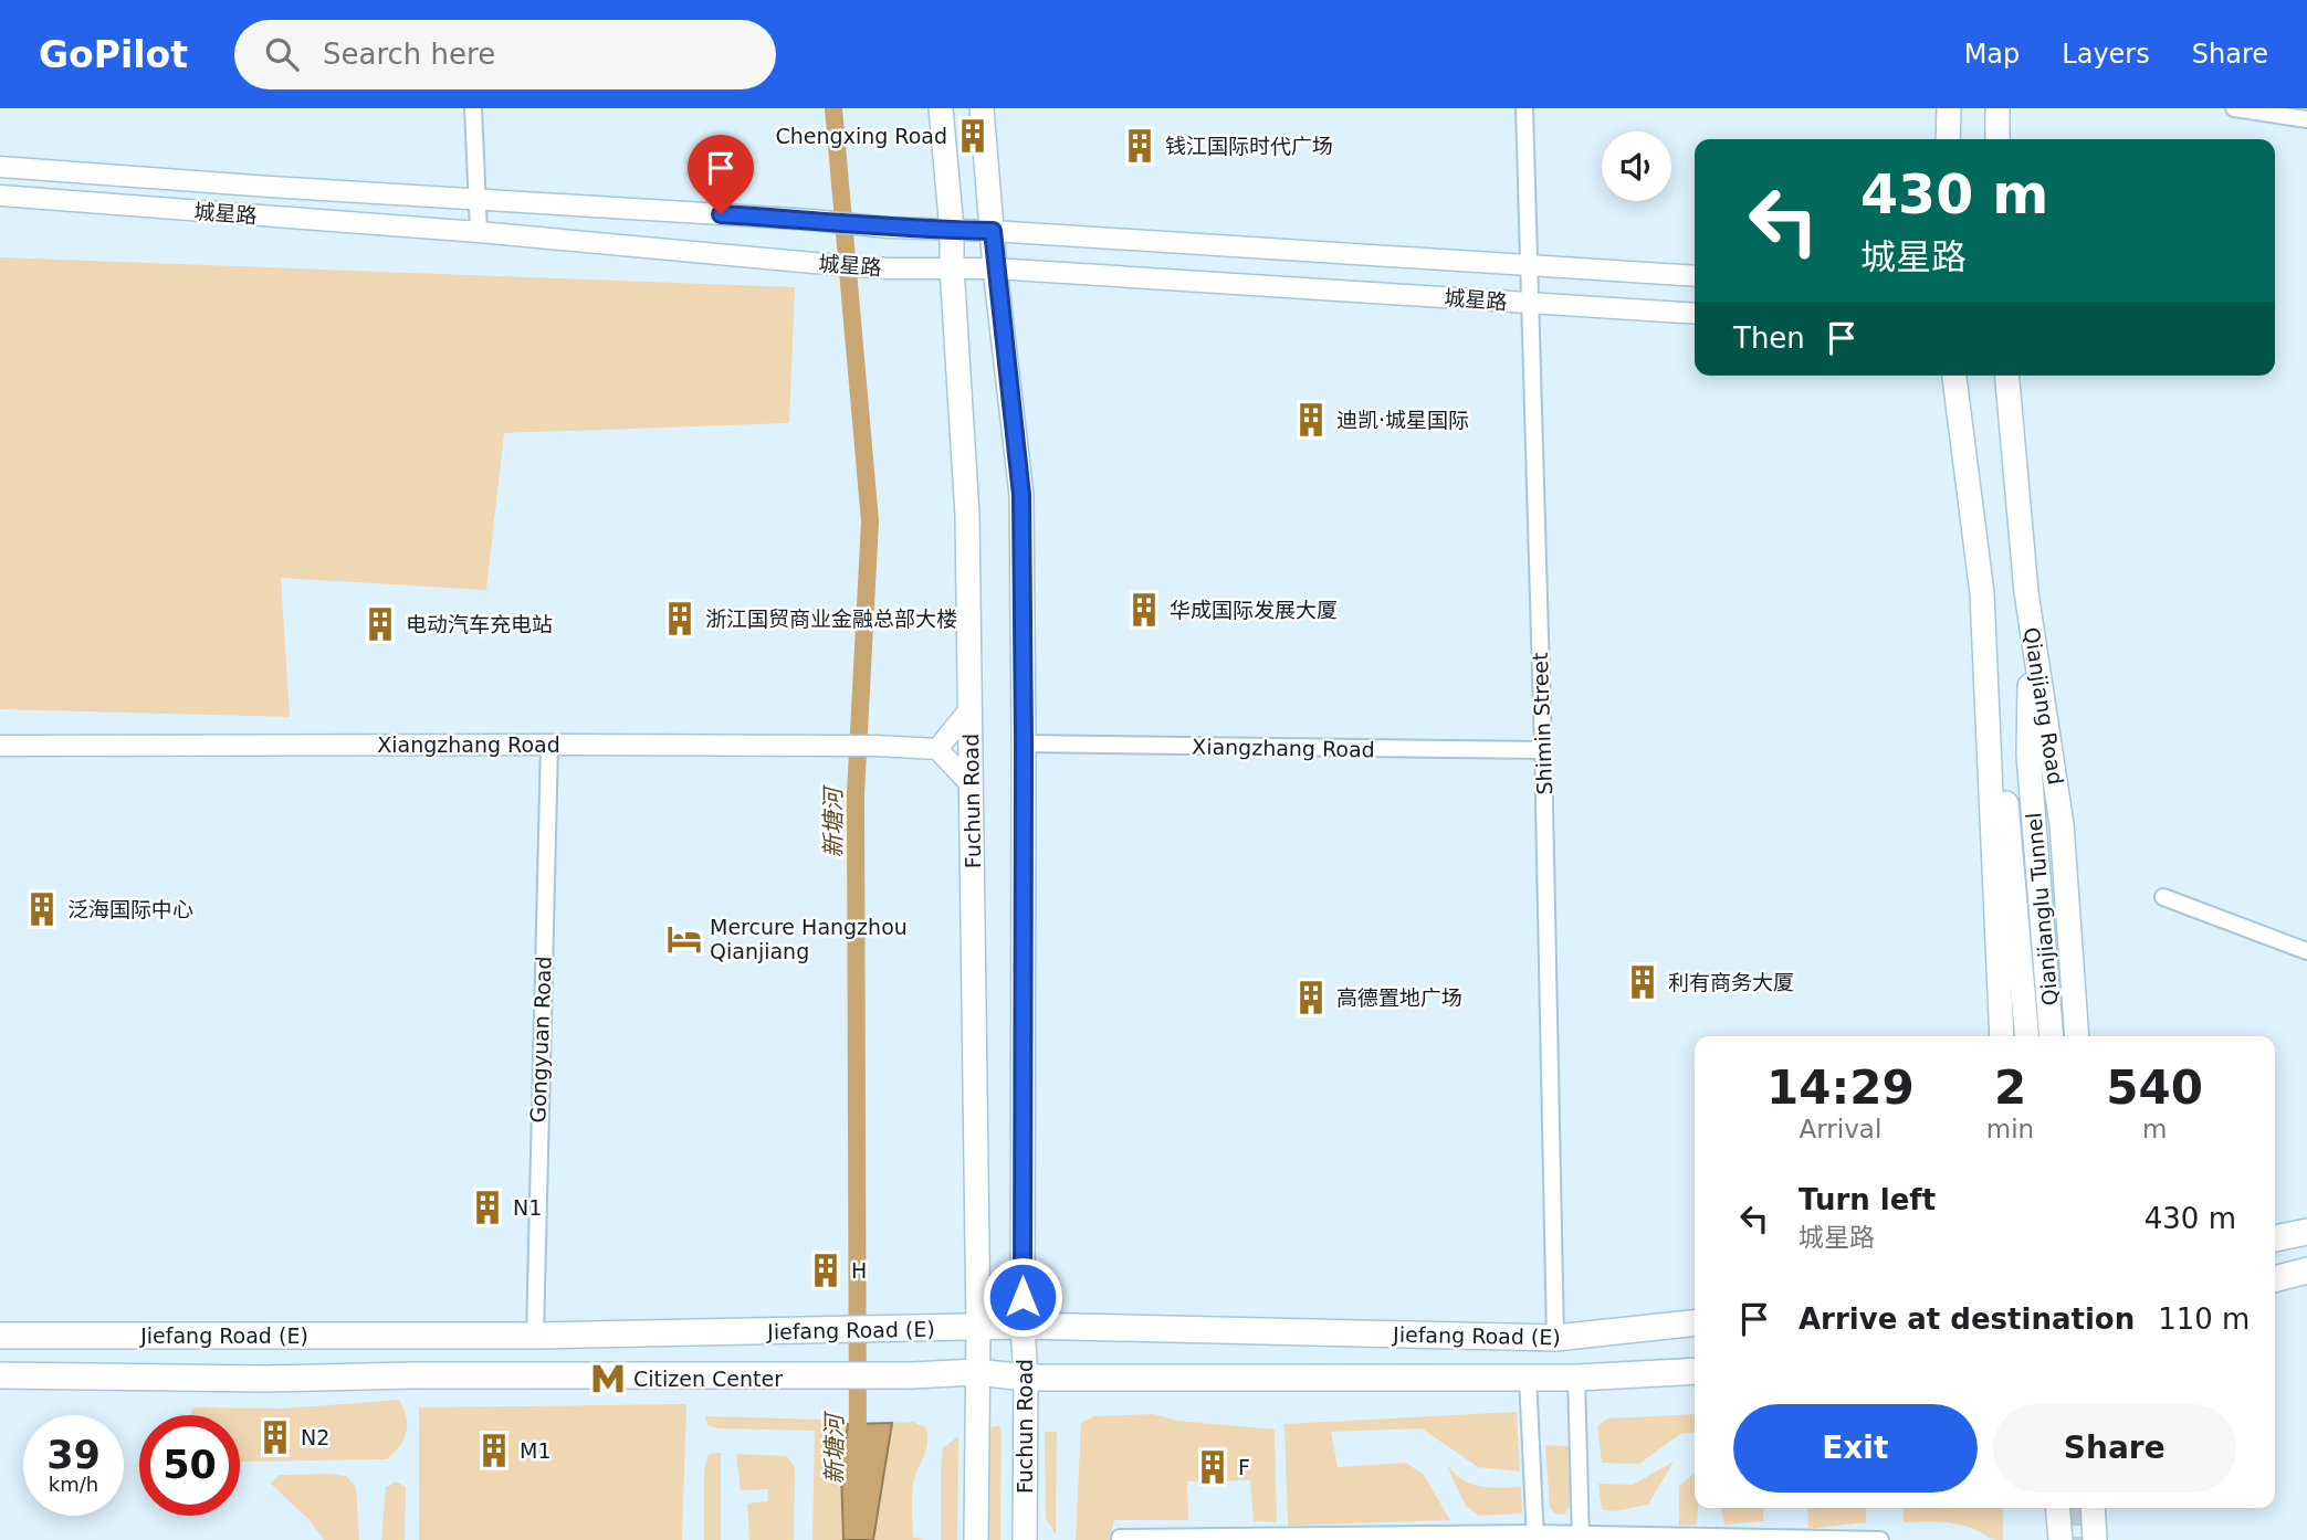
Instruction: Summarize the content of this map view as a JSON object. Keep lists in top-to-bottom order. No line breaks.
{"streets":{"main road":["Qianjiang Road","Fuchun Road","Qianjianglu Tunnel","Jiefang Road (E)"],"street":["城星路","Shimin Street","Xiangzhang Road","Gongyuan Road"]},"crossings":[["城星路","Shimin Street"],["城星路","Fuchun Road"],["Qianjiang Road","Qianjianglu Tunnel"],["Shimin Street","Xiangzhang Road"],["Shimin Street","Jiefang Road (E)"],["Xiangzhang Road","Fuchun Road"],["Xiangzhang Road","Gongyuan Road"],["Fuchun Road","Jiefang Road (E)"],["Gongyuan Road","Jiefang Road (E)"]],"water":["新塘河"],"places":{"building":["Chengxing Road","钱江国际时代广场","迪凯·城星国际","华成国际发展大厦","浙江国贸商业金融总部大楼","电动汽车充电站","泛海国际中心","利有商务大厦","高德置地广场","N1","H","N2","M1","F"],"hotel":["Mercure Hangzhou Qianjiang"],"metro station":["Citizen Center"]},"page":{"header":"GoPilot","search":"Search here","nav":["Map","Layers","Share"],"turn":["430 m","城星路"],"then":"Then","eta":["14:29","Arrival","2","min","540","m"],"list":[{"name":"Turn left","note":"城星路","value":"430 m"},{"name":"Arrive at destination","value":"110 m"}],"buttons":["Exit","Share"],"speed":"39 km/h","limit":"50"}}
